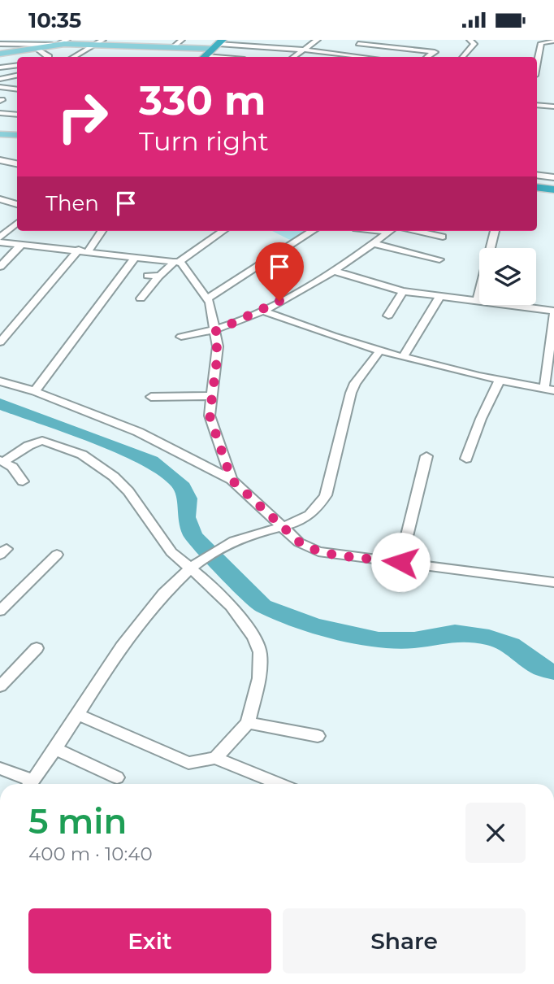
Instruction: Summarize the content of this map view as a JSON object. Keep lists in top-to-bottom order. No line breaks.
{"page":{"status":"10:35","turn":["330 m","Turn right"],"then":"Then","heading":["5 min","400 m · 10:40"],"buttons":["Exit","Share"]}}
